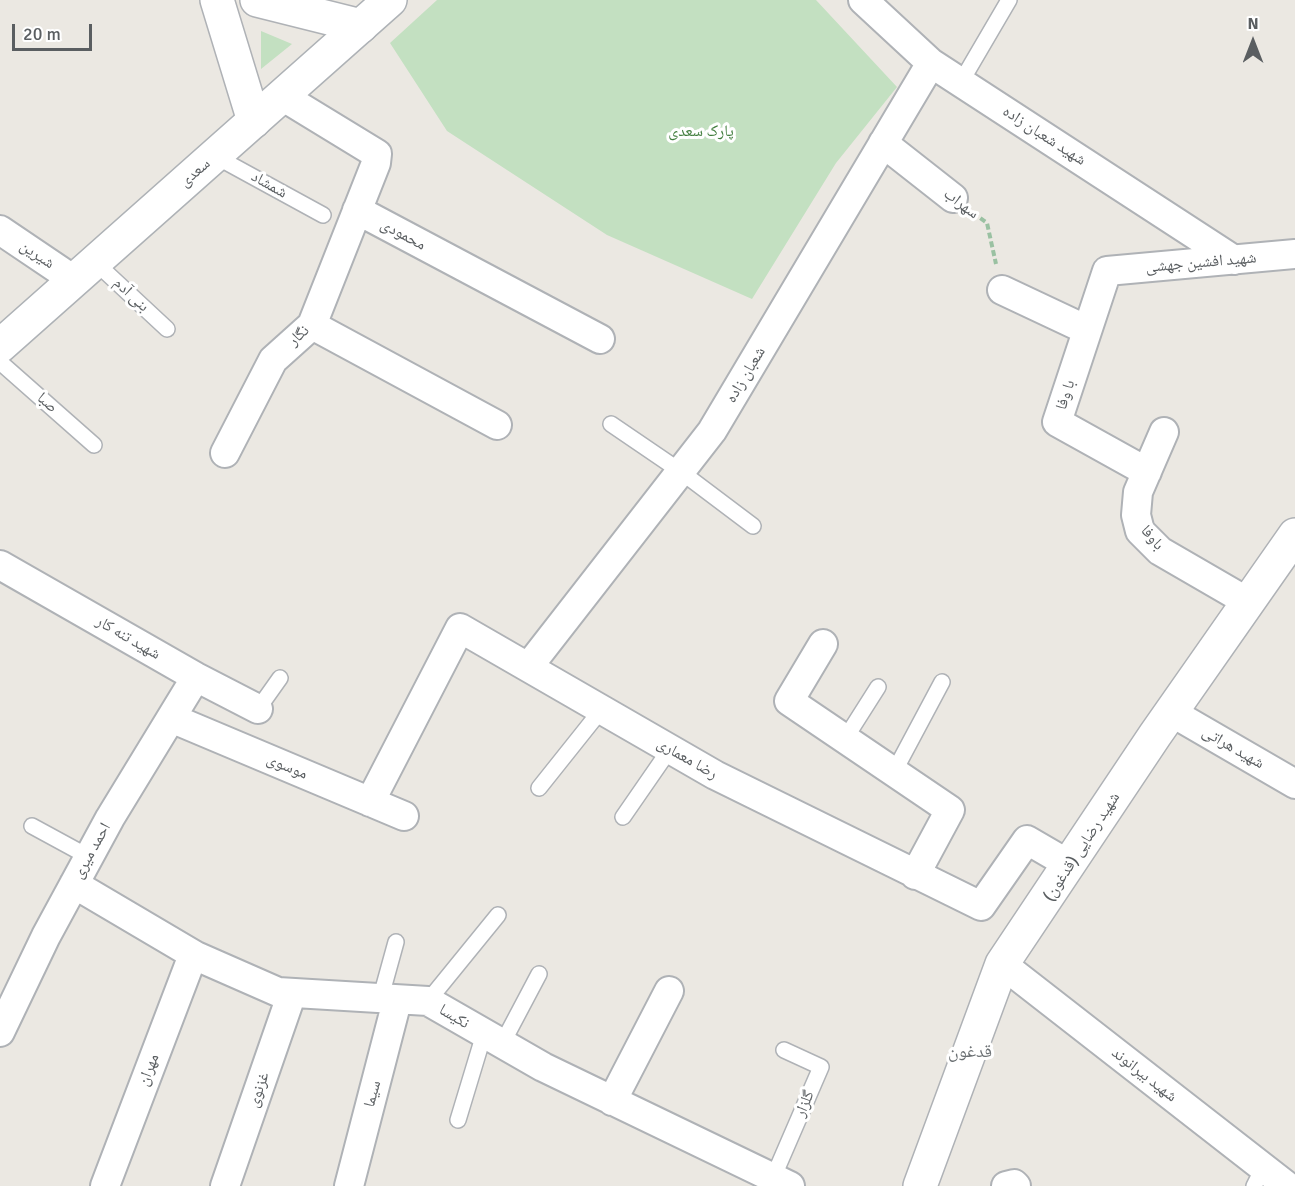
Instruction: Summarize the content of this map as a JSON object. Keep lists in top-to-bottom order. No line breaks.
{"streets":{"street":["شهید شعبان زاده","سعدی","سهراب","محمودی","شیرین","شهید افشین جهشی","نگار","شعبان زاده","با وفا","باوفا","شهید تنه کار","شهید هراتی","رضا معماری","موسوی","(قدغون) شهید رضایی","احمد میری","نکیسا","مهران","شهید بیرانوند","غزنوی","سیما"],"lane":["شمشاد","بنی آدم","صبا","گلزار"]},"crossings":[["شهید شعبان زاده","شهید افشین جهشی"],["شهید شعبان زاده","شعبان زاده"],["سعدی","شمشاد"],["سعدی","شیرین"],["سعدی","بنی آدم"],["سهراب","شعبان زاده"],["محمودی","نگار"],["شیرین","بنی آدم"],["شهید افشین جهشی","با وفا"],["شعبان زاده","رضا معماری"],["با وفا","باوفا"],["باوفا","(قدغون) شهید رضایی"],["شهید تنه کار","احمد میری"],["شهید هراتی","(قدغون) شهید رضایی"],["رضا معماری","موسوی"],["رضا معماری","(قدغون) شهید رضایی"],["موسوی","احمد میری"],["(قدغون) شهید رضایی","شهید بیرانوند"],["احمد میری","نکیسا"],["نکیسا","مهران"],["نکیسا","غزنوی"],["نکیسا","سیما"],["نکیسا","گلزار"]],"districts":["قدغون"],"parks":["پارک سعدی"],"scale_bar":"20 m","north":"top"}
